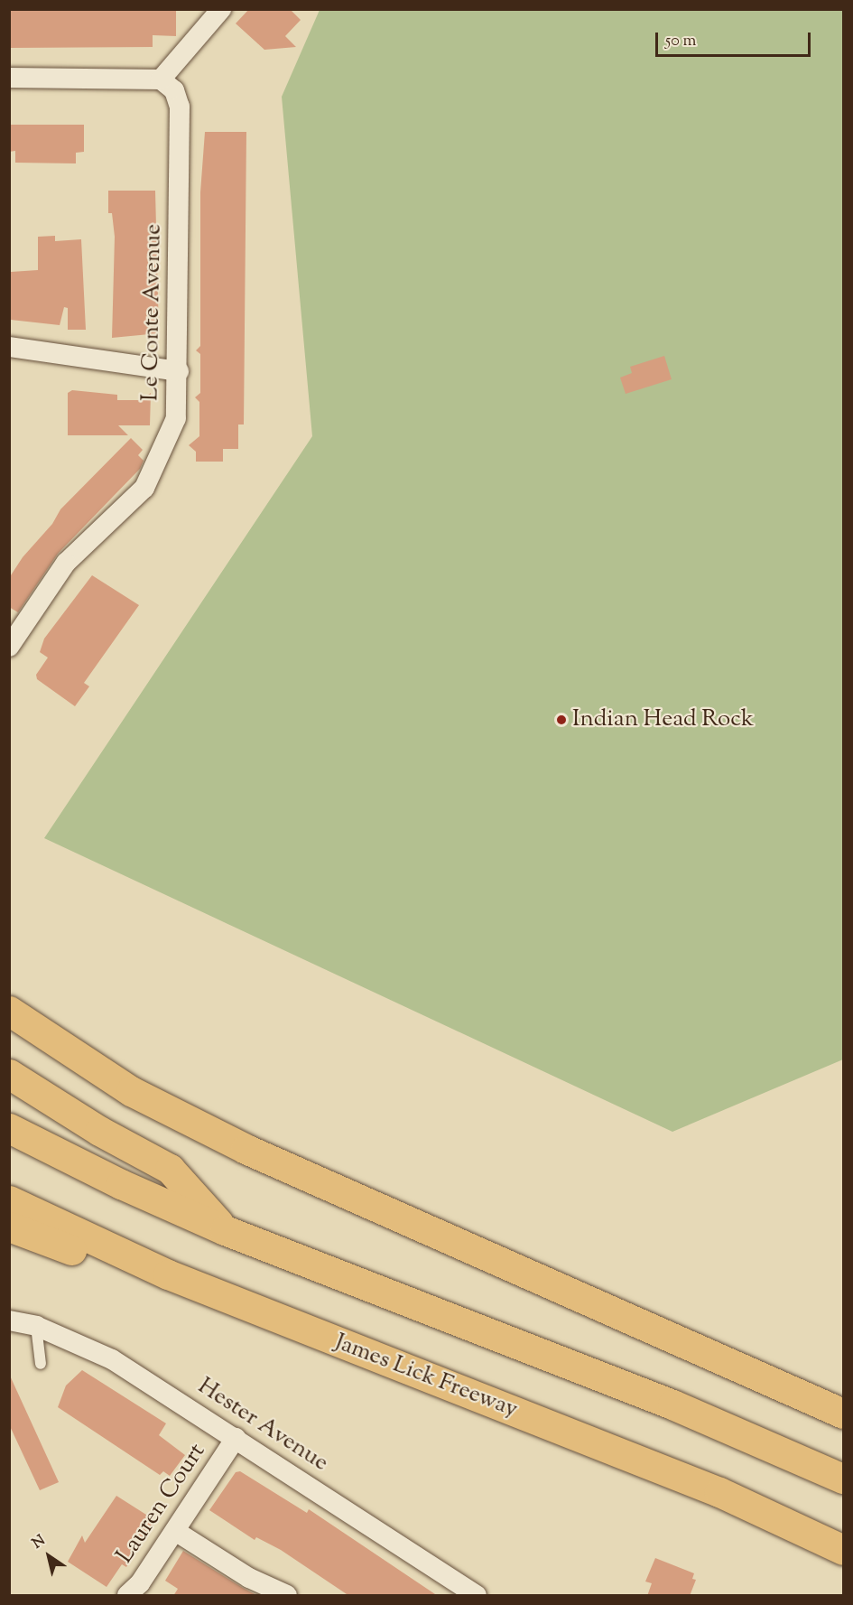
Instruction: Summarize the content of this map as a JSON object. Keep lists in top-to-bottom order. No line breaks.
{"streets":{"highway":["James Lick Freeway"],"street":["Le Conte Avenue","Hester Avenue","Lauren Court"]},"crossings":[["Hester Avenue","Lauren Court"]],"places":["Indian Head Rock"],"scale_bar":"50 m","north":"top left"}
